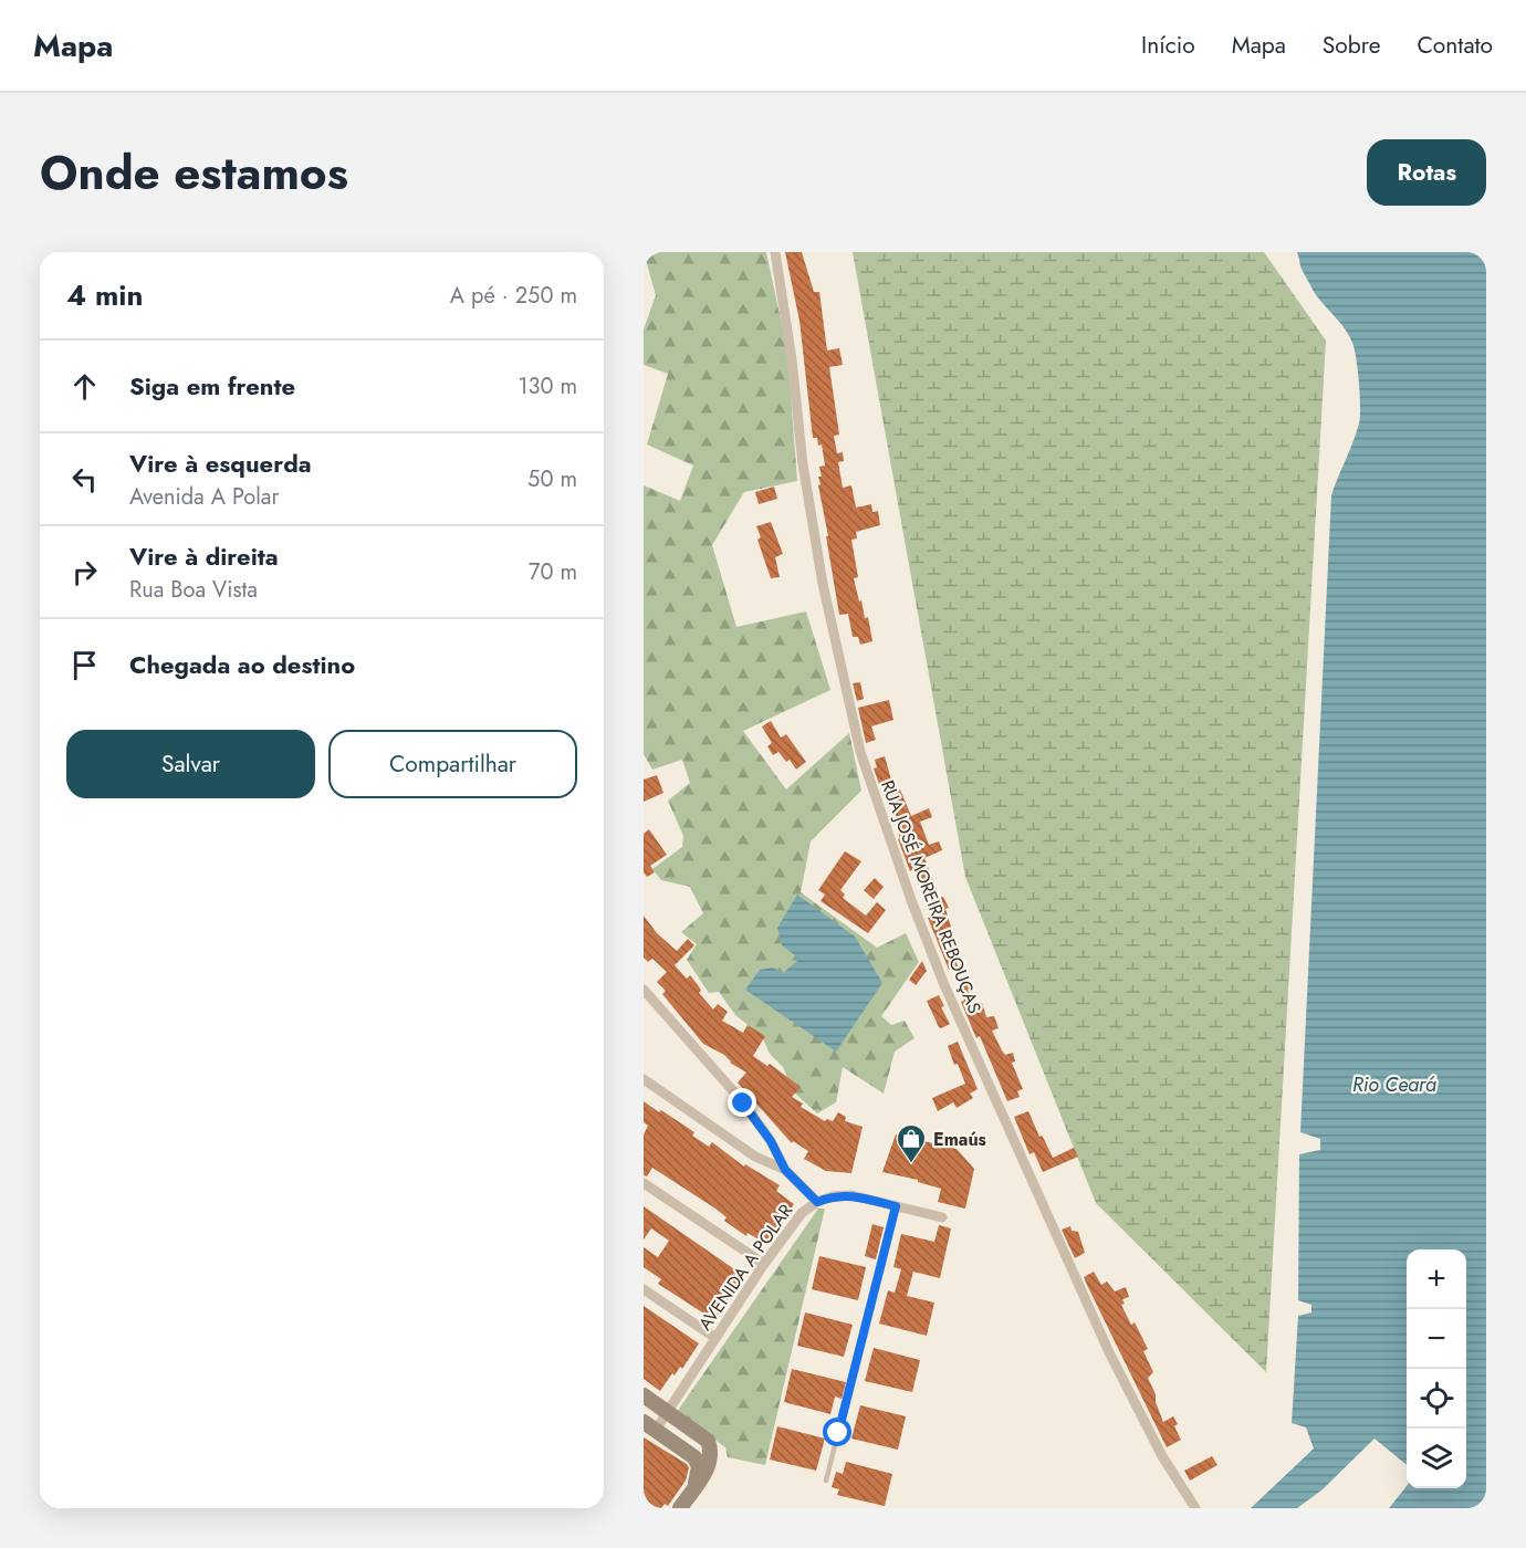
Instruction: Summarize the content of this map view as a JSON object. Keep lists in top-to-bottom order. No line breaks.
{"streets":{"street":["RUA JOSÉ MOREIRA REBOUÇAS","AVENIDA A POLAR"]},"water":["Rio Ceará"],"places":{"shop":["Emaús"]},"page":{"header":"Mapa","nav":["Início","Mapa","Sobre","Contato"],"title":"Onde estamos","buttons":["Rotas",["Salvar","Compartilhar"]],"heading":["4 min","A pé · 250 m"],"list":[["Siga em frente","130 m"],["Vire à esquerda","Avenida A Polar","50 m"],["Vire à direita","Rua Boa Vista","70 m"],"Chegada ao destino"],"map_buttons":["+","−"]}}
